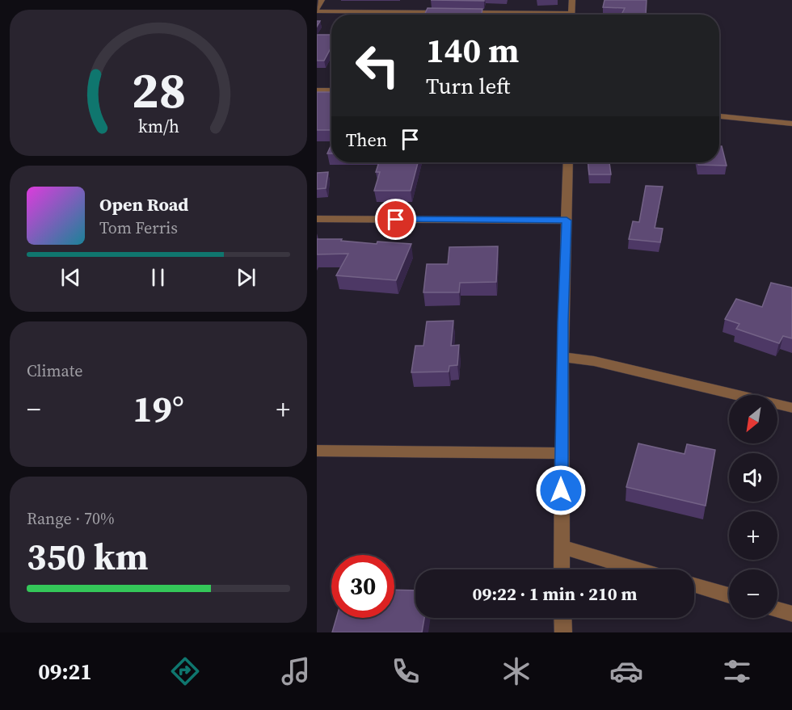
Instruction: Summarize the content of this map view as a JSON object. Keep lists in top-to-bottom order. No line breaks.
{"north":"bottom left","page":{"turn":["140 m","Turn left"],"then":"Then","song":["Open Road","Tom Ferris"],"tile":["Climate",["Range · 70%","350 km"]],"heat":["−","19°","+"],"map_buttons":["+","−"],"limit":"30","trip":"09:22 · 1 min · 210 m","tabs":"09:21","gauge":["28","km/h"]}}
